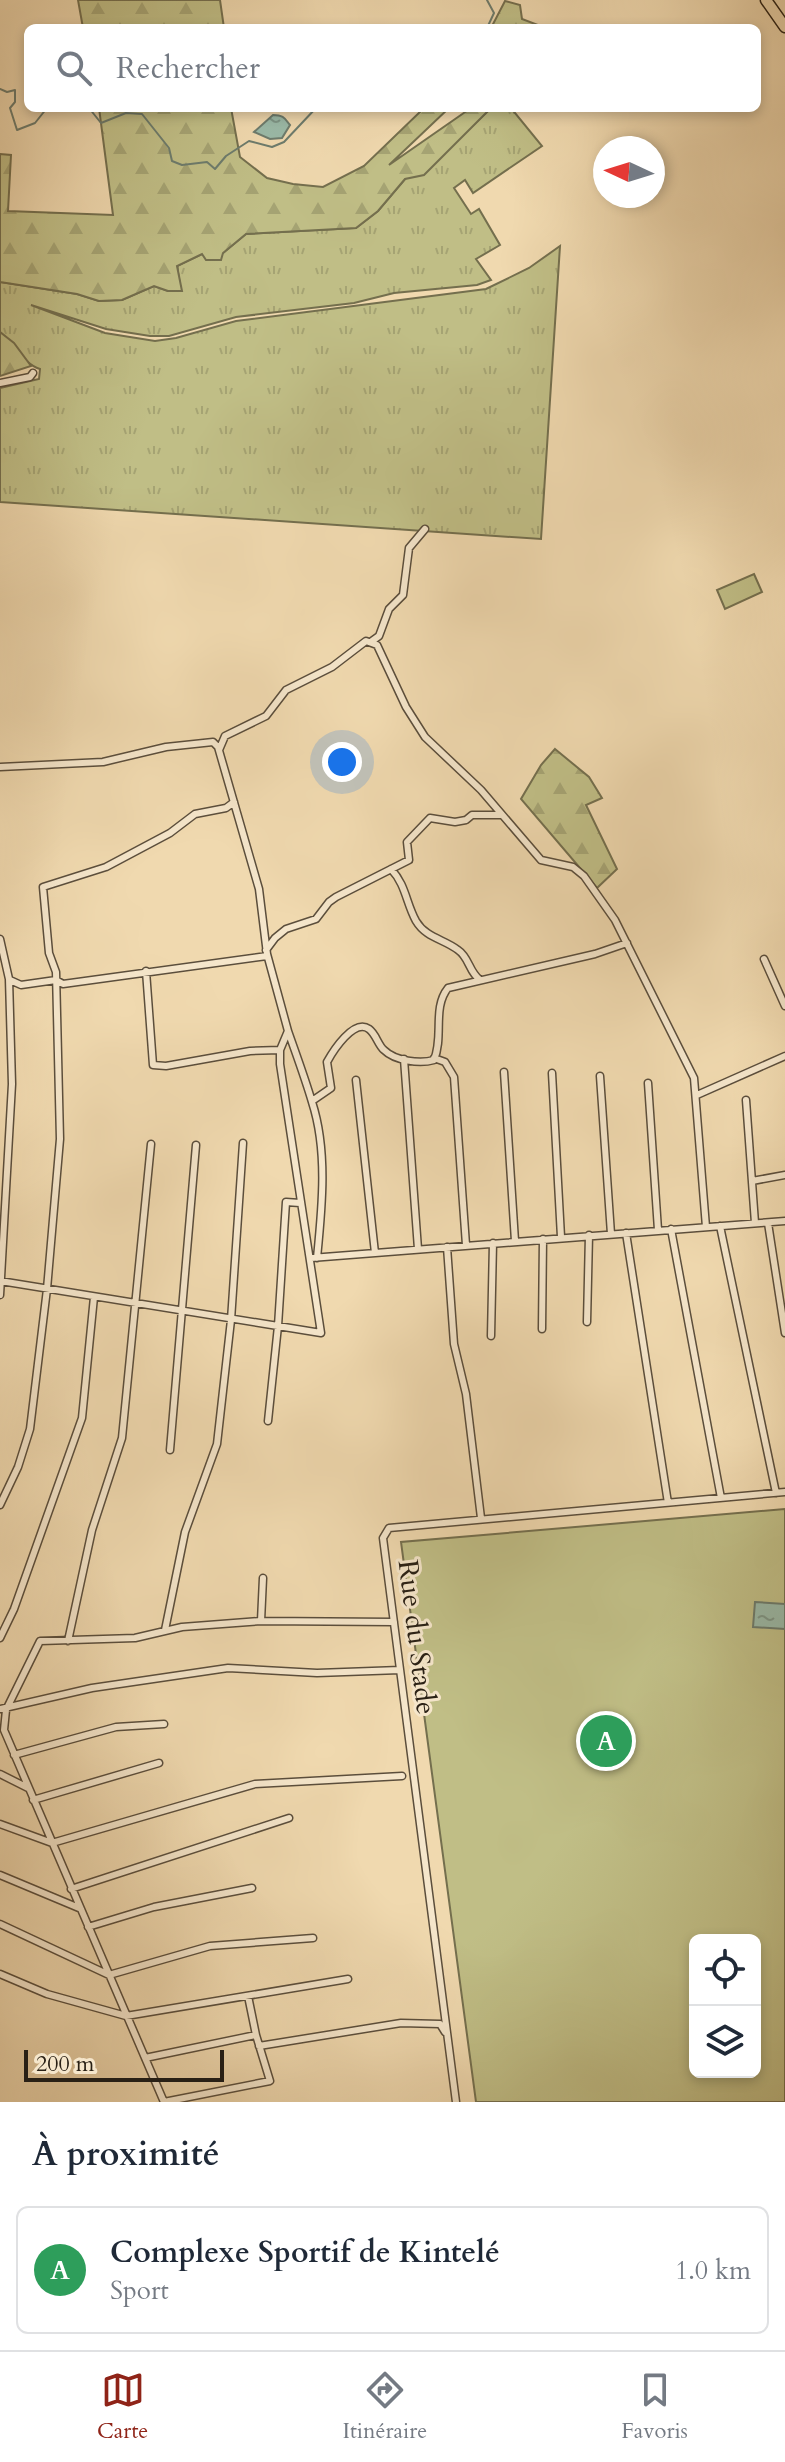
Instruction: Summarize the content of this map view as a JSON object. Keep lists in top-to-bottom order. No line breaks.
{"streets":{"street":["Rue du Stade"]},"scale_bar":"200 m","north":"left","page":{"search":"Rechercher","pins":"A","scale":"200 m","heading":"À proximité","list":[{"mark":"A","name":"Complexe Sportif de Kintelé","note":"Sport","value":"1.0 km"}],"nav":["Carte","Itinéraire","Favoris"]}}
